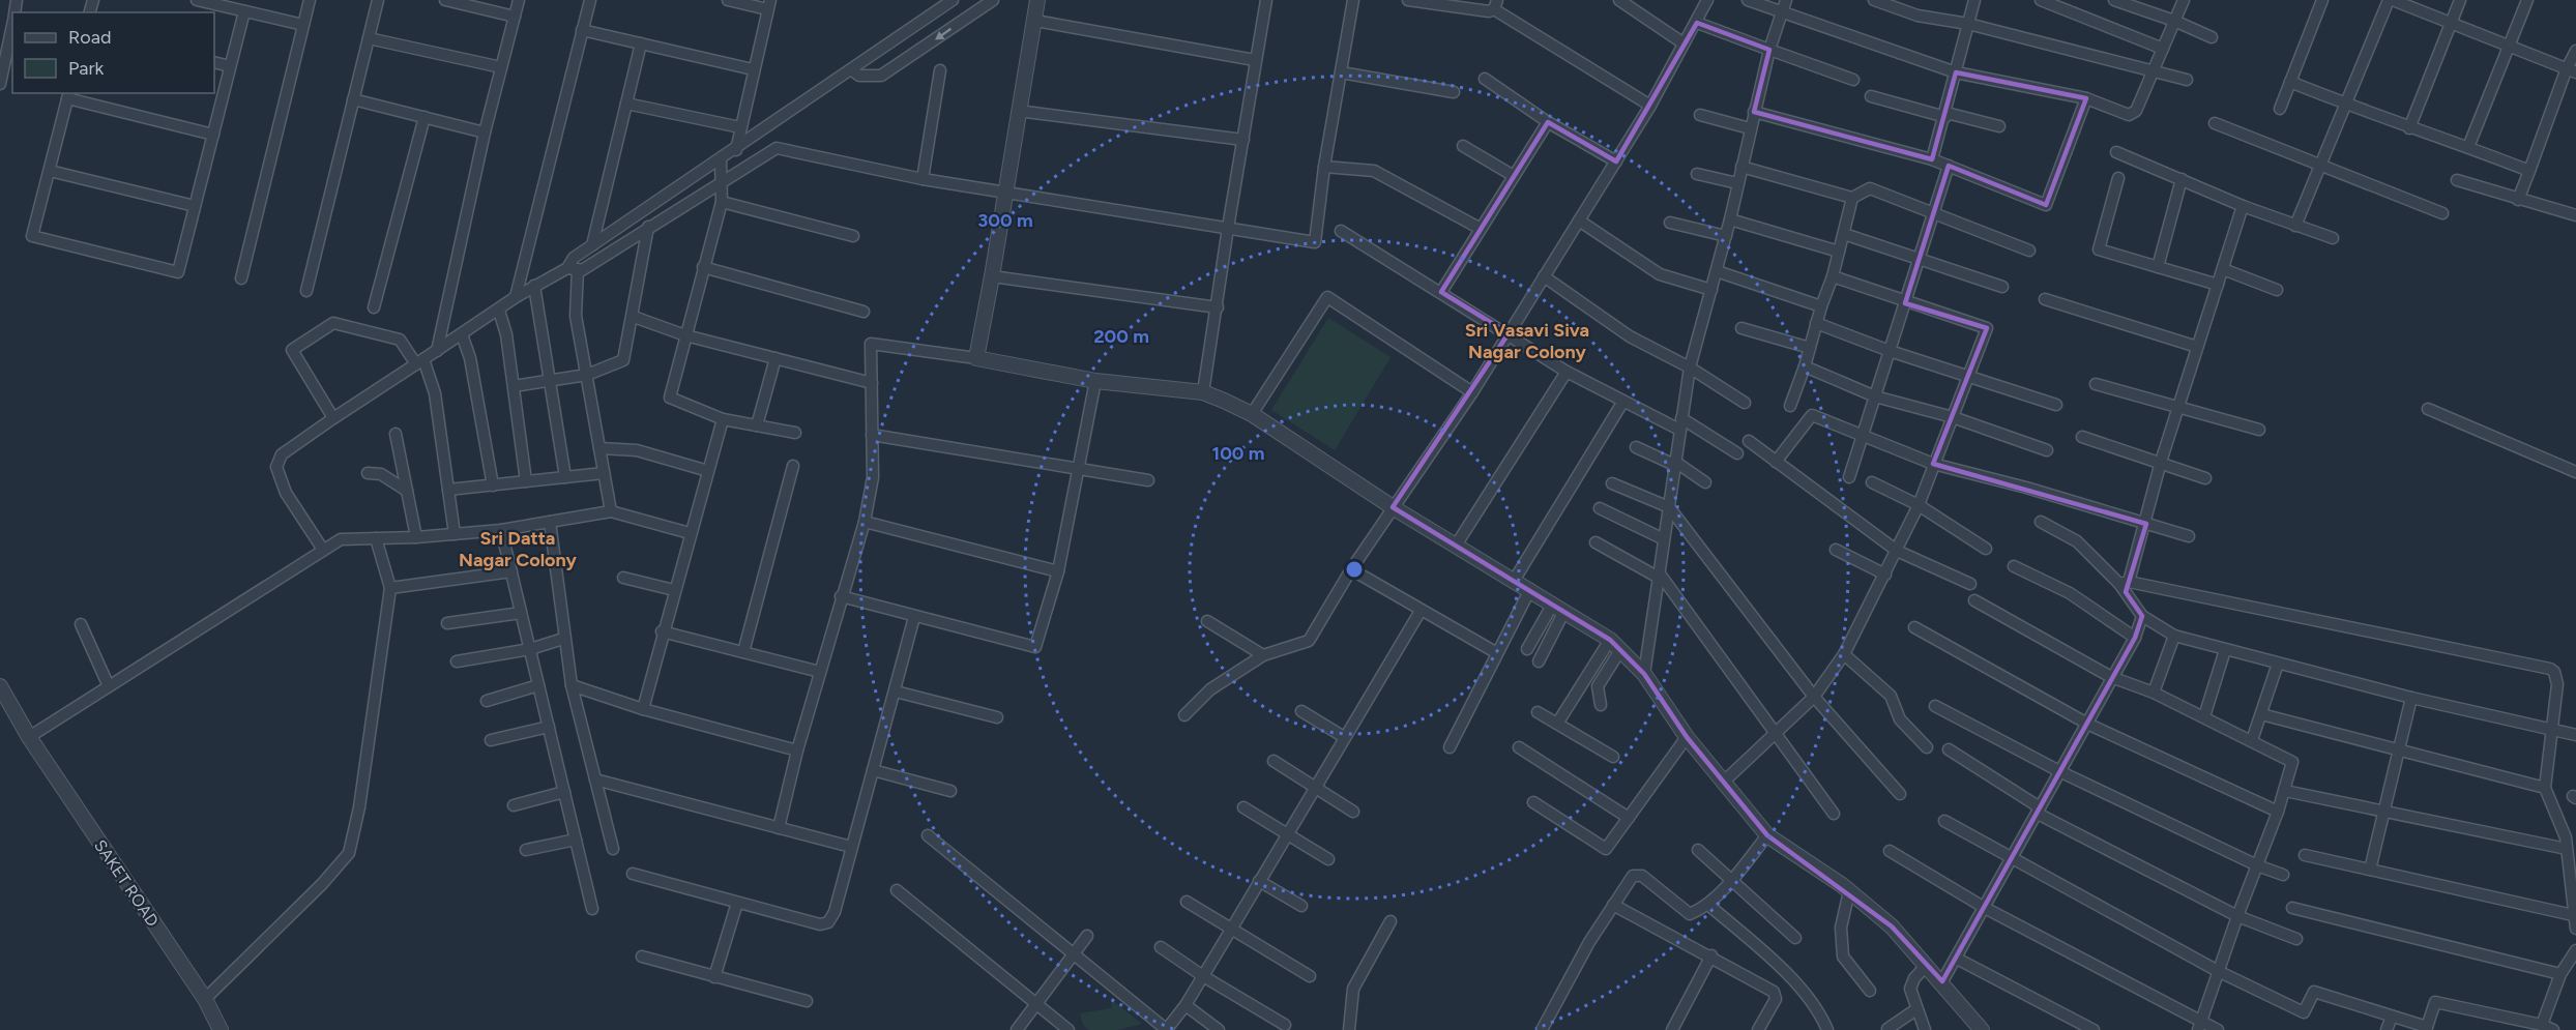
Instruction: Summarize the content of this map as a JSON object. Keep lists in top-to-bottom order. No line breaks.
{"streets":{"street":["SAKET ROAD"]},"districts":["Sri Vasavi Siva Nagar Colony","Sri Datta Nagar Colony"],"legend":["Road","Park"],"rings":["300 m","200 m","100 m"]}
